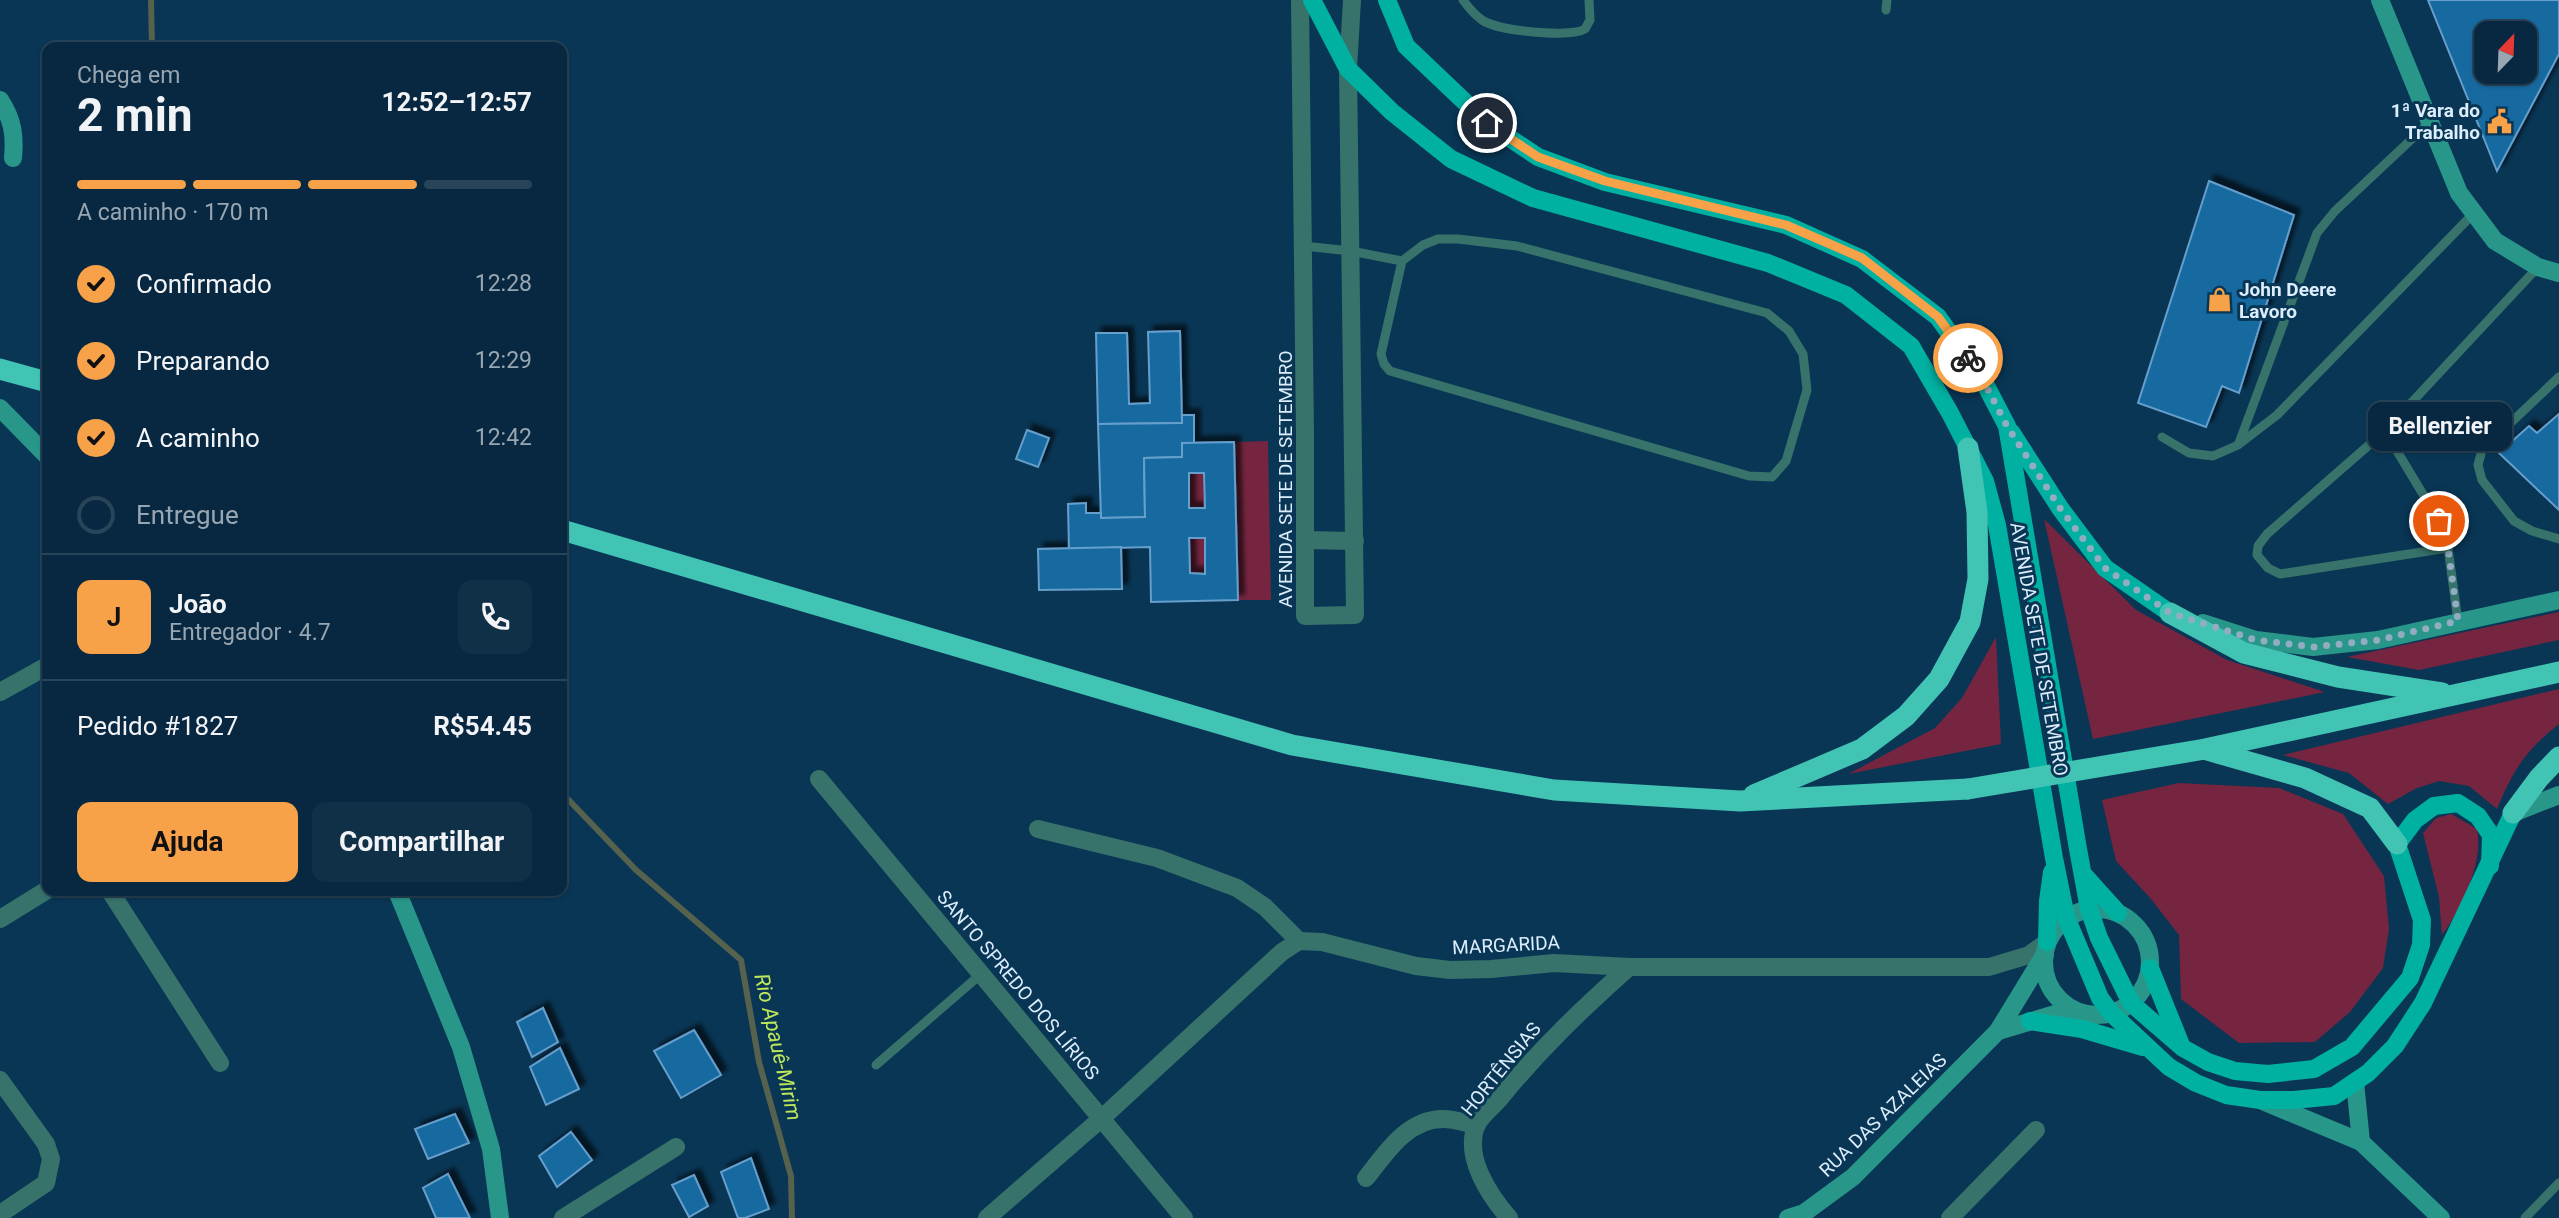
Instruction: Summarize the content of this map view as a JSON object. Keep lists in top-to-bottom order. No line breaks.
{"streets":{"main road":["AVENIDA SETE DE SETEMBRO"],"street":["MARGARIDA","SANTO SPREDO DOS LÍRIOS","HORTÊNSIAS","RUA DAS AZALEIAS"]},"crossings":[["AVENIDA SETE DE SETEMBRO","RUA DAS AZALEIAS"],["MARGARIDA","HORTÊNSIAS"],["MARGARIDA","RUA DAS AZALEIAS"]],"water":["Rio Apauê-Mirim"],"places":{"public building":["1ª Vara do Trabalho"],"shop":["John Deere Lavoro"],"other":["Bellenzier"]},"north":"top right","page":{"heading":["2 min","Chega em","12:52–12:57"],"panel":["João","Entregador · 4.7","Pedido #1827","R$54.45"],"bar":"A caminho · 170 m","list":[["Confirmado","12:28"],["Preparando","12:29"],["A caminho","12:42"],"Entregue"],"bubble":"Bellenzier","round":"J","buttons":["Ajuda","Compartilhar"]}}
